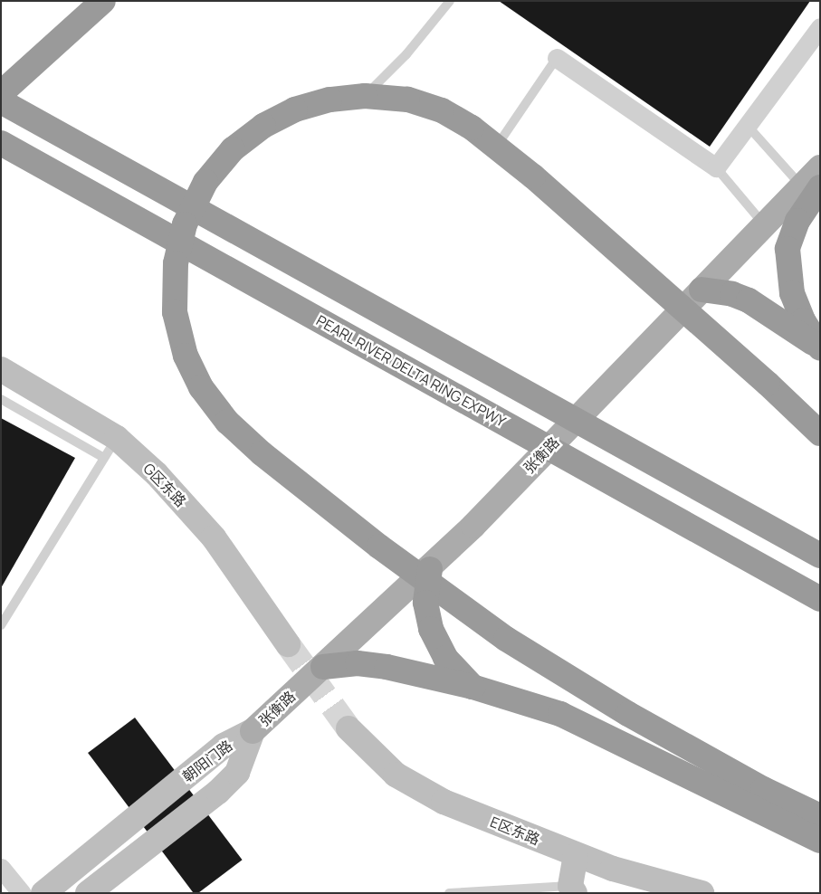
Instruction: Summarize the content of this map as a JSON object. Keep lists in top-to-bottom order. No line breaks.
{"streets":{"highway":["PEARL RIVER DELTA RING EXPWY"],"main road":["张衡路"],"street":["G区东路","朝阳门路","E区东路"]},"crossings":[["张衡路","朝阳门路"]]}
